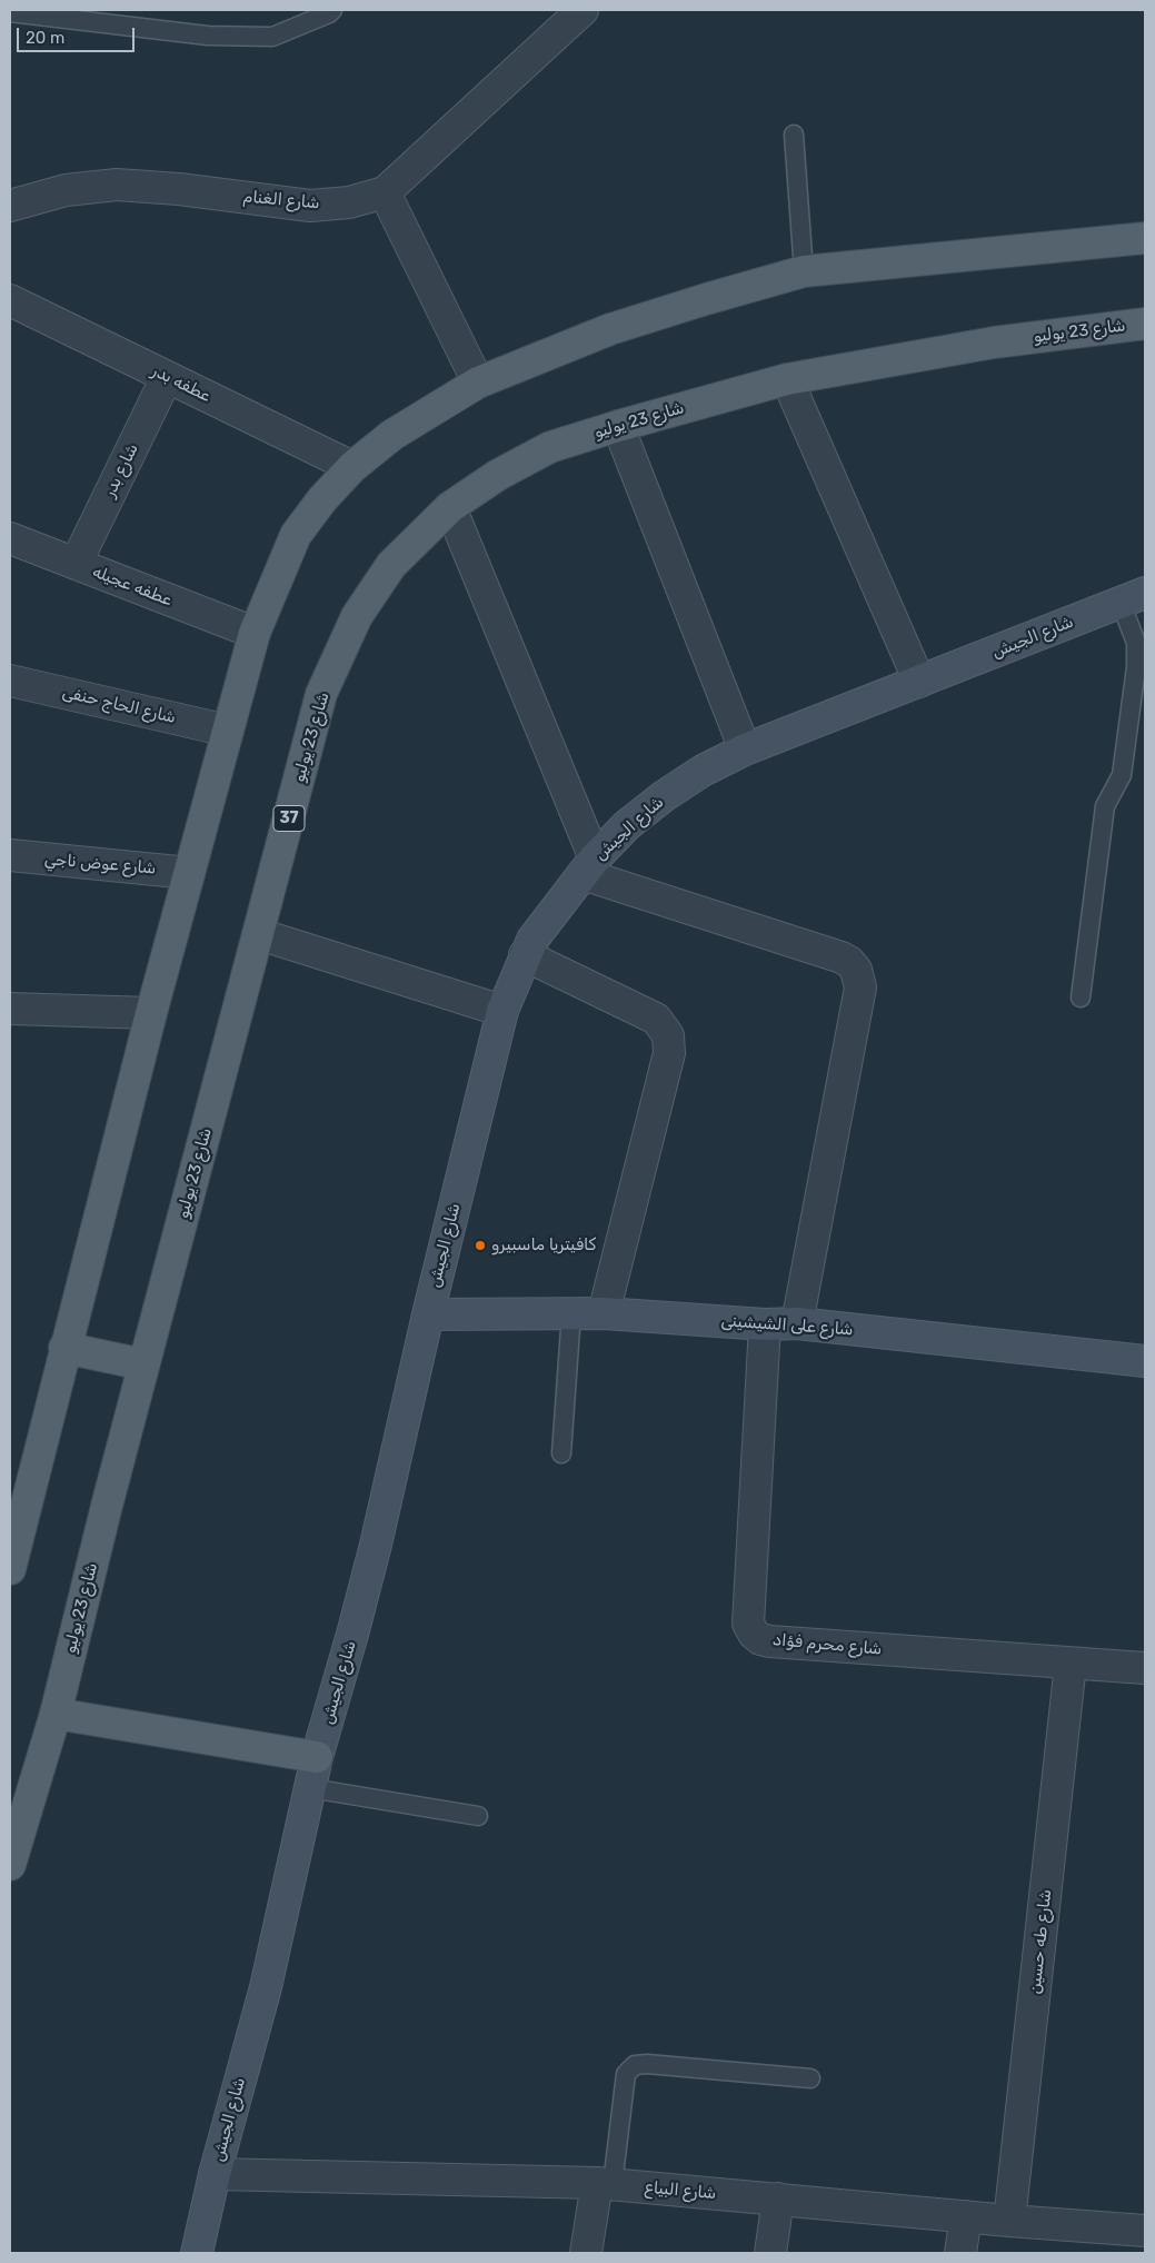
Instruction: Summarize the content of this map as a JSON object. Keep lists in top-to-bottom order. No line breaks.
{"streets":{"main road":["شارع 23 يوليو","37"],"street":["شارع الغنام","عطفه بدر","شارع بدر","عطفه عجيله","شارع الجيش","شارع الحاج حنفى","شارع عوض ناجي","شارع على الشيشينى","شارع محرم فؤاد","شارع طه حسين","شارع البياع"]},"crossings":[["عطفه بدر","شارع بدر"],["شارع بدر","عطفه عجيله"],["شارع الجيش","شارع على الشيشينى"],["شارع الجيش","شارع البياع"],["شارع على الشيشينى","شارع محرم فؤاد"],["شارع محرم فؤاد","شارع طه حسين"],["شارع طه حسين","شارع البياع"]],"places":["كافيتريا ماسبيرو"],"scale_bar":"20 m"}
